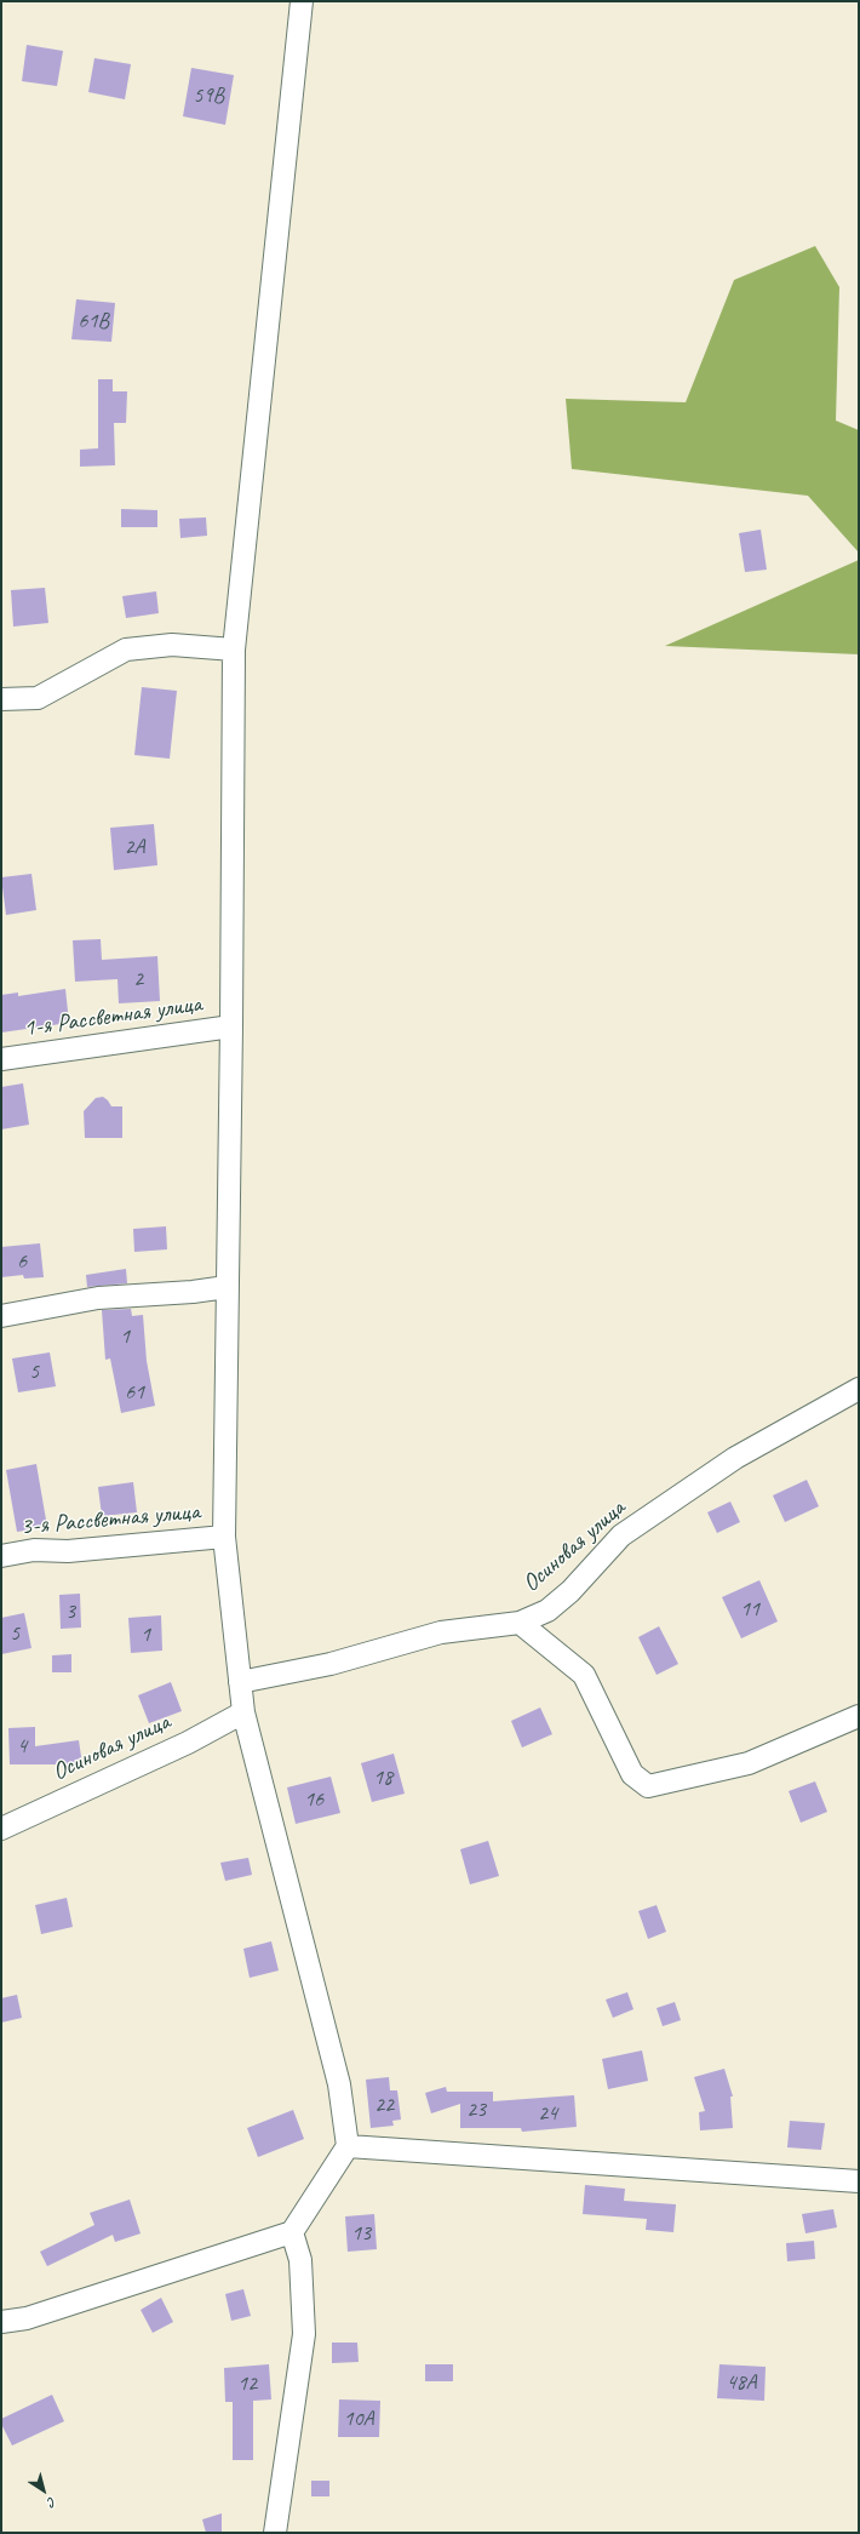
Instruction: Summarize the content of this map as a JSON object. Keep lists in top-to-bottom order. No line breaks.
{"streets":{"street":["1-я Рассветная улица","3-я Рассветная улица","Осиновая улица"]},"house_numbers":["59В","61В","2А","2","6","1","5","61","11","3","5","1","4","18","16","22","23","24","13","48А","12","10А"],"north":"bottom right"}
